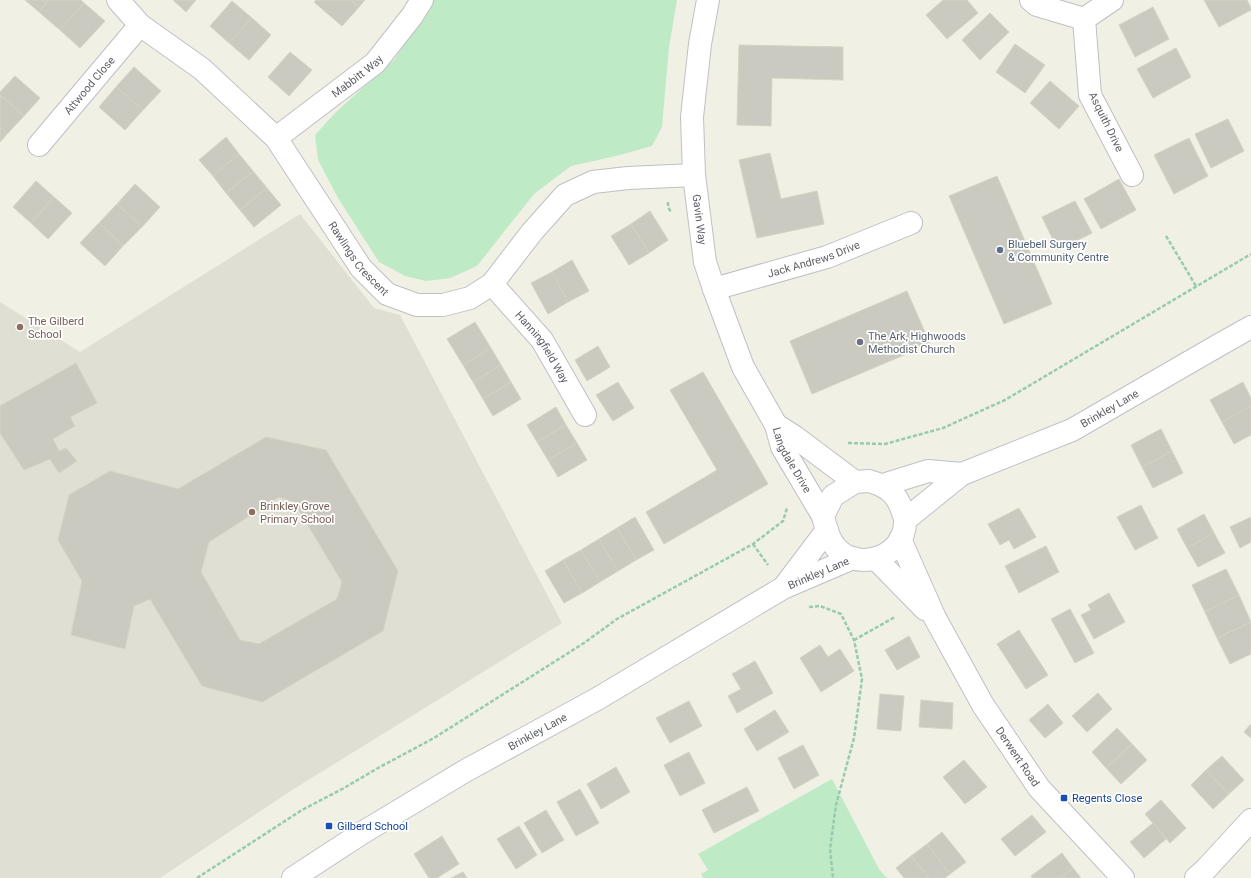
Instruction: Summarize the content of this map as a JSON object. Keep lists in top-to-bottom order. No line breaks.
{"streets":{"street":["Mabbitt Way","Attwood Close","Asquith Drive","Gavin Way","Rawlings Crescent","Jack Andrews Drive","Hanningfield Way","Brinkley Lane","Langdale Drive","Derwent Road"]},"crossings":[["Mabbitt Way","Rawlings Crescent"],["Attwood Close","Rawlings Crescent"],["Gavin Way","Rawlings Crescent"],["Gavin Way","Jack Andrews Drive"],["Gavin Way","Langdale Drive"],["Rawlings Crescent","Hanningfield Way"],["Brinkley Lane","Langdale Drive"],["Brinkley Lane","Derwent Road"],["Langdale Drive","Derwent Road"]],"places":{"other":["Bluebell Surgery & Community Centre","The Gilberd School","The Ark, Highwoods Methodist Church","Brinkley Grove Primary School"],"transit":["Regents Close","Gilberd School"]}}
